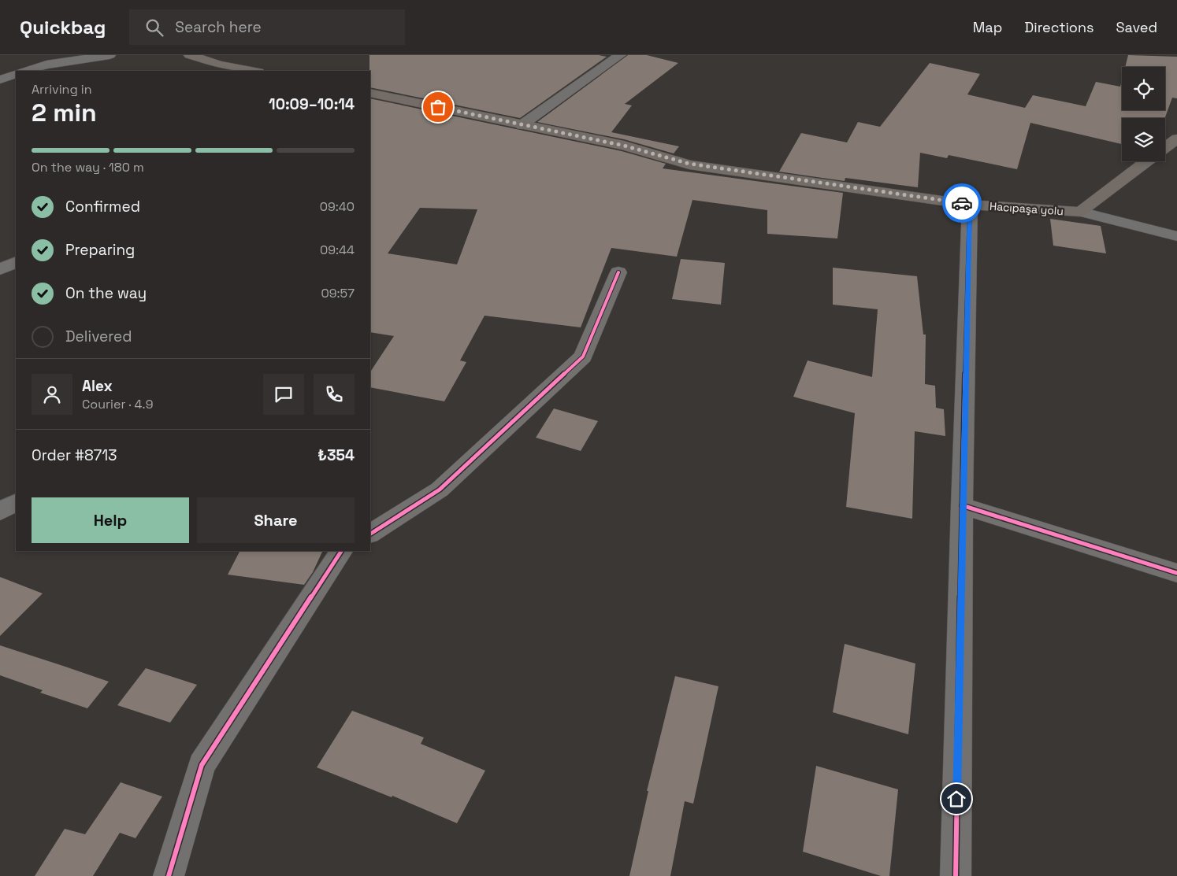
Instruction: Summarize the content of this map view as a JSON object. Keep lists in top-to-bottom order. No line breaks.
{"streets":{"main road":["Hacıpaşa yolu"]},"page":{"header":"Quickbag","search":"Search here","nav":["Map","Directions","Saved"],"heading":["2 min","Arriving in","10:09–10:14"],"panel":["Alex","Courier · 4.9","Order #8713","₺354"],"bar":"On the way · 180 m","list":[["Confirmed","09:40"],["Preparing","09:44"],["On the way","09:57"],"Delivered"],"buttons":["Help","Share"]}}
